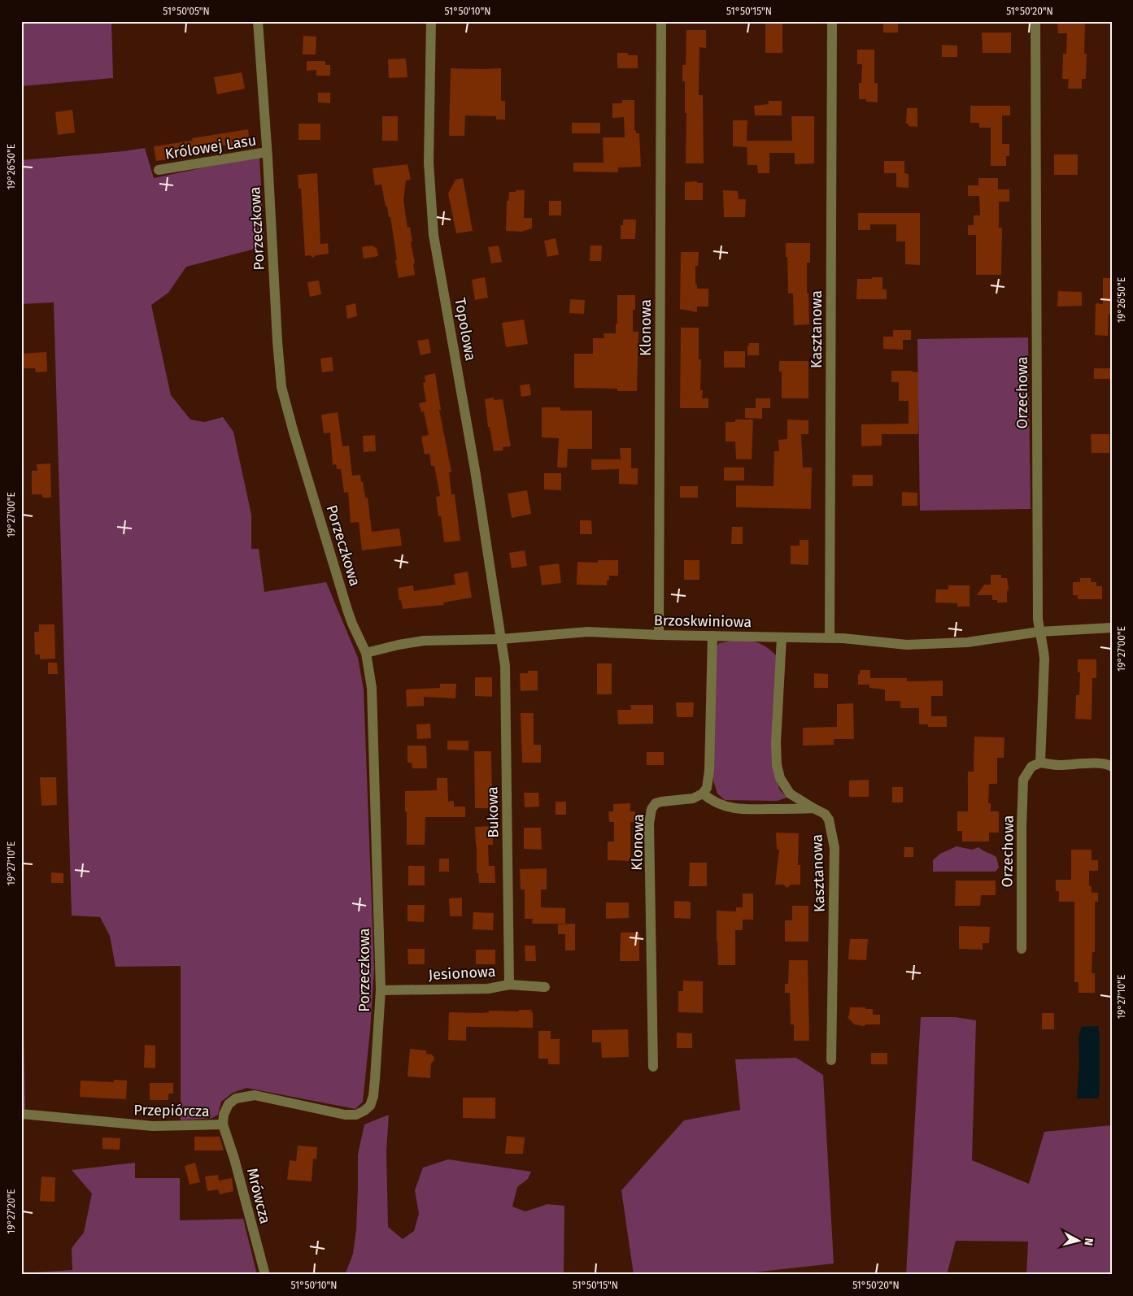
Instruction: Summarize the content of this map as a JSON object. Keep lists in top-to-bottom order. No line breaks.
{"streets":{"street":["Królowej Lasu","Porzeczkowa","Klonowa","Topolowa","Kasztanowa","Orzechowa","Brzoskwiniowa","Bukowa","Jesionowa","Przepiórcza","Mrówcza"]},"crossings":[["Królowej Lasu","Porzeczkowa"],["Porzeczkowa","Brzoskwiniowa"],["Porzeczkowa","Jesionowa"],["Porzeczkowa","Przepiórcza"],["Klonowa","Brzoskwiniowa"],["Topolowa","Brzoskwiniowa"],["Topolowa","Bukowa"],["Kasztanowa","Brzoskwiniowa"],["Orzechowa","Brzoskwiniowa"],["Brzoskwiniowa","Bukowa"],["Bukowa","Jesionowa"],["Przepiórcza","Mrówcza"]],"north":"right","coordinates":["51°50'05\"N","51°50'10\"N","51°50'15\"N","51°50'20\"N","19°26'50\"E","19°27'00\"E","19°27'10\"E","19°27'20\"E"]}
